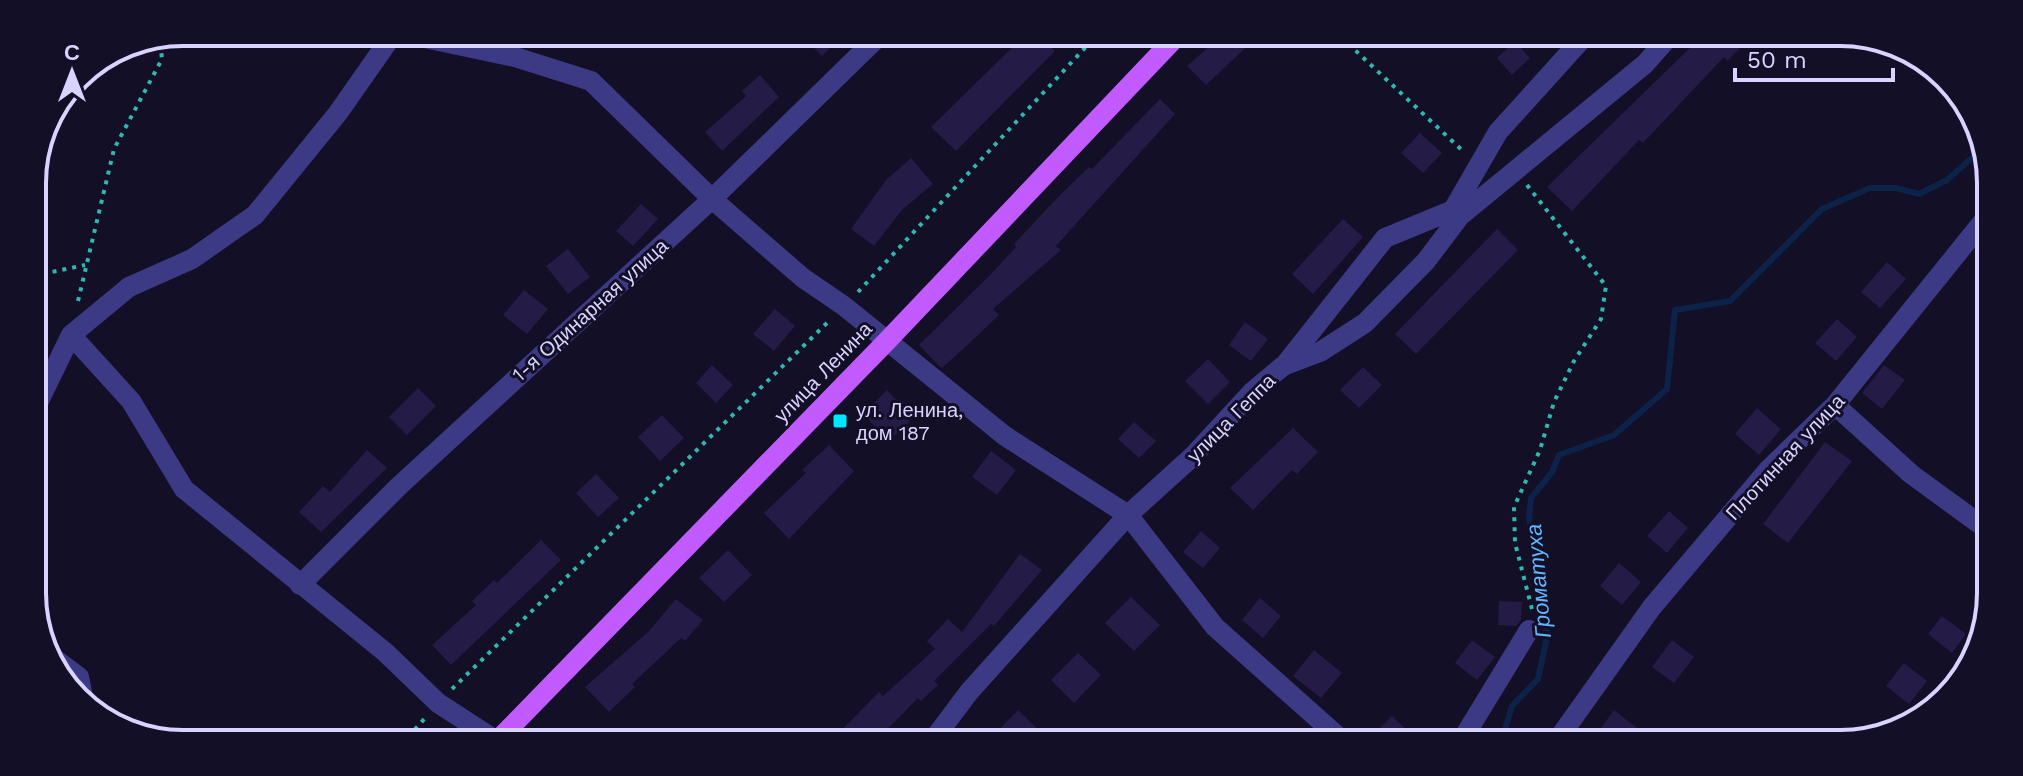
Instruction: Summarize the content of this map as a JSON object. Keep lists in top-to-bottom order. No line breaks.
{"streets":{"main road":["улица Ленина"],"street":["1-я Одинарная улица","улица Геппа","Плотинная улица"]},"water":["Громатуха"],"places":{"transit":["ул. Ленина, дом 187"]},"scale_bar":"50 m","north":"top"}
